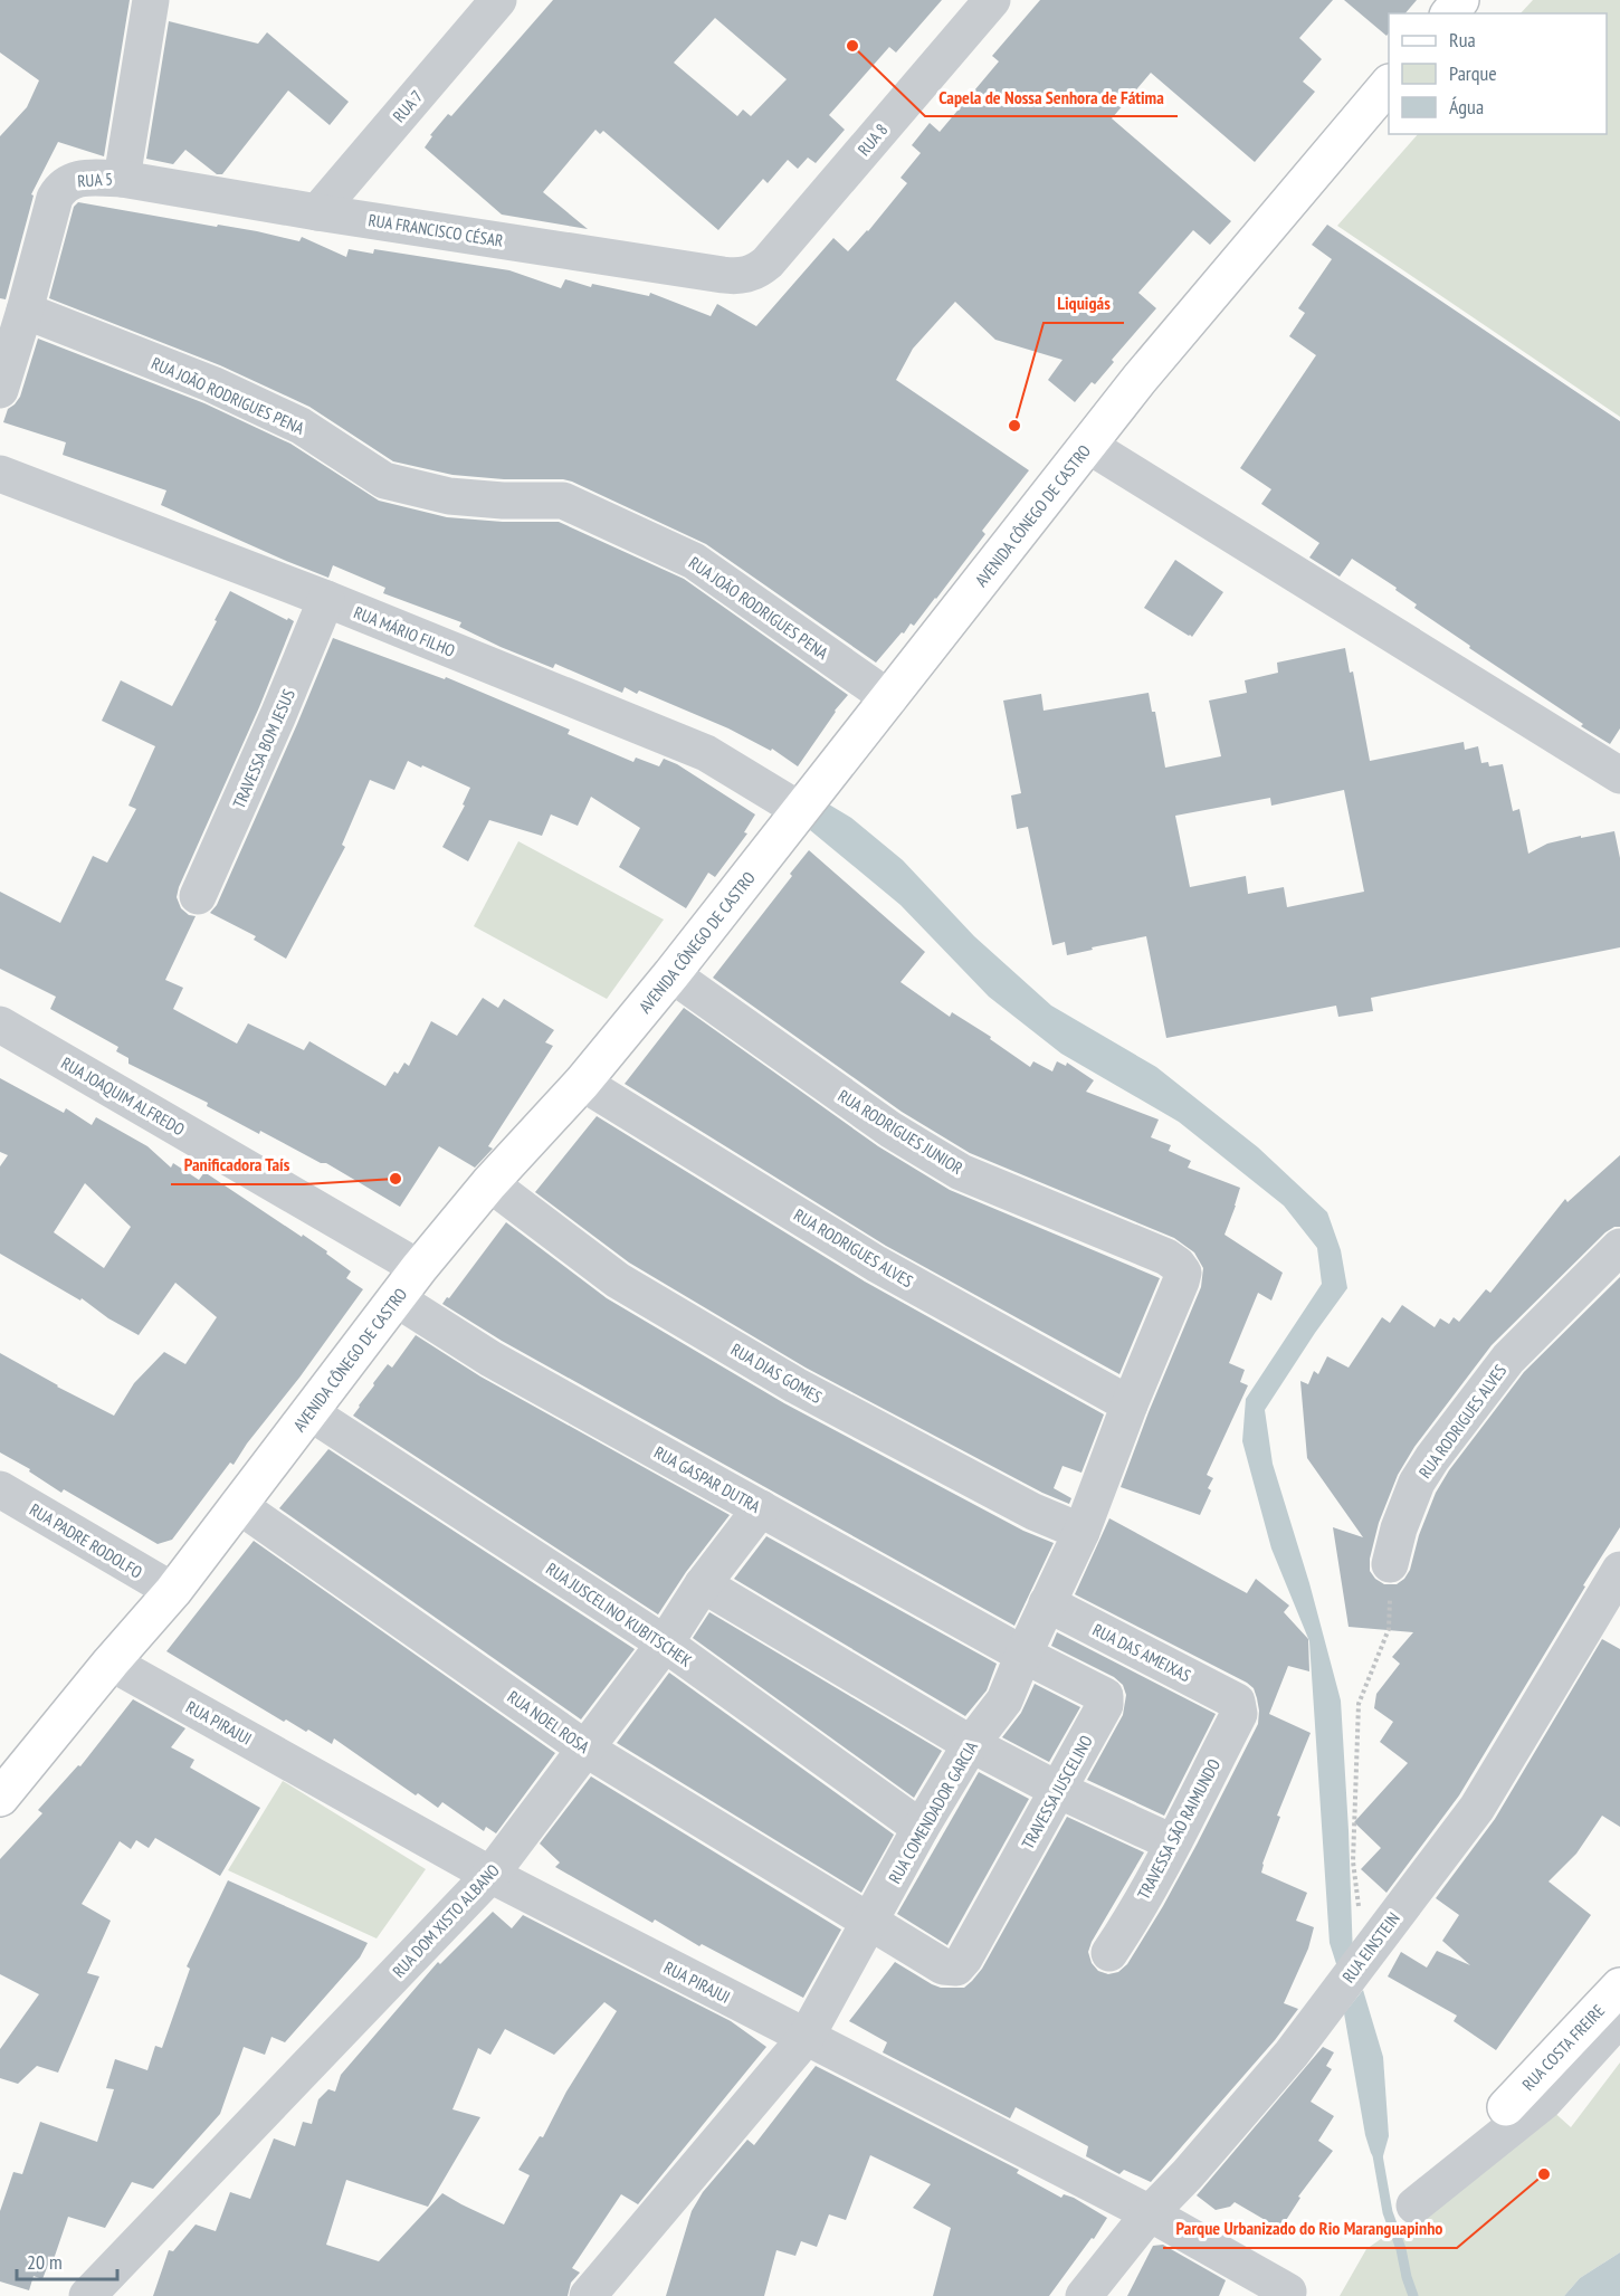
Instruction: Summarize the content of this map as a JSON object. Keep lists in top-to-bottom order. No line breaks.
{"streets":{"main road":["AVENIDA CÔNEGO DE CASTRO","RUA COSTA FREIRE"],"street":["RUA 7","RUA 8","RUA 5","RUA FRANCISCO CÉSAR","RUA JOÃO RODRIGUES PENA","RUA MÁRIO FILHO","TRAVESSA BOM JESUS","RUA JOAQUIM ALFREDO","RUA RODRIGUES JUNIOR","RUA RODRIGUES ALVES","RUA DIAS GOMES","RUA GASPAR DUTRA","RUA PADRE RODOLFO","RUA JUSCELINO KUBITSCHEK","RUA DAS AMEIXAS","RUA NOEL ROSA","RUA PIRAJUI","TRAVESSA JUSCELINO","RUA COMENDADOR GARCIA","TRAVESSA SÃO RAIMUNDO","RUA DOM XISTO ALBANO","RUA EINSTEIN"]},"crossings":[["RUA 7","RUA FRANCISCO CÉSAR"],["RUA 8","RUA FRANCISCO CÉSAR"],["RUA 5","RUA FRANCISCO CÉSAR"],["RUA 5","RUA JOÃO RODRIGUES PENA"],["RUA JOÃO RODRIGUES PENA","AVENIDA CÔNEGO DE CASTRO"],["AVENIDA CÔNEGO DE CASTRO","RUA MÁRIO FILHO"],["AVENIDA CÔNEGO DE CASTRO","RUA JOAQUIM ALFREDO"],["AVENIDA CÔNEGO DE CASTRO","RUA RODRIGUES JUNIOR"],["AVENIDA CÔNEGO DE CASTRO","RUA RODRIGUES ALVES"],["AVENIDA CÔNEGO DE CASTRO","RUA DIAS GOMES"],["AVENIDA CÔNEGO DE CASTRO","RUA GASPAR DUTRA"],["AVENIDA CÔNEGO DE CASTRO","RUA PADRE RODOLFO"],["AVENIDA CÔNEGO DE CASTRO","RUA JUSCELINO KUBITSCHEK"],["AVENIDA CÔNEGO DE CASTRO","RUA NOEL ROSA"],["AVENIDA CÔNEGO DE CASTRO","RUA PIRAJUI"],["RUA MÁRIO FILHO","TRAVESSA BOM JESUS"],["RUA RODRIGUES JUNIOR","RUA COMENDADOR GARCIA"],["RUA RODRIGUES ALVES","RUA COMENDADOR GARCIA"],["RUA DIAS GOMES","RUA COMENDADOR GARCIA"],["RUA GASPAR DUTRA","TRAVESSA JUSCELINO"],["RUA GASPAR DUTRA","RUA COMENDADOR GARCIA"],["RUA GASPAR DUTRA","RUA DOM XISTO ALBANO"],["RUA JUSCELINO KUBITSCHEK","RUA COMENDADOR GARCIA"],["RUA JUSCELINO KUBITSCHEK","RUA DOM XISTO ALBANO"],["RUA DAS AMEIXAS","RUA COMENDADOR GARCIA"],["RUA DAS AMEIXAS","TRAVESSA SÃO RAIMUNDO"],["RUA NOEL ROSA","TRAVESSA JUSCELINO"],["RUA NOEL ROSA","RUA COMENDADOR GARCIA"],["RUA NOEL ROSA","RUA DOM XISTO ALBANO"],["RUA PIRAJUI","RUA COMENDADOR GARCIA"],["RUA PIRAJUI","RUA DOM XISTO ALBANO"],["RUA PIRAJUI","RUA EINSTEIN"],["TRAVESSA JUSCELINO","RUA COMENDADOR GARCIA"]],"places":["Capela de Nossa Senhora de Fátima","Liquigás","Panificadora Taís","Parque Urbanizado do Rio Maranguapinho"],"legend":["Rua","Parque","Água"],"scale_bar":"20 m"}
